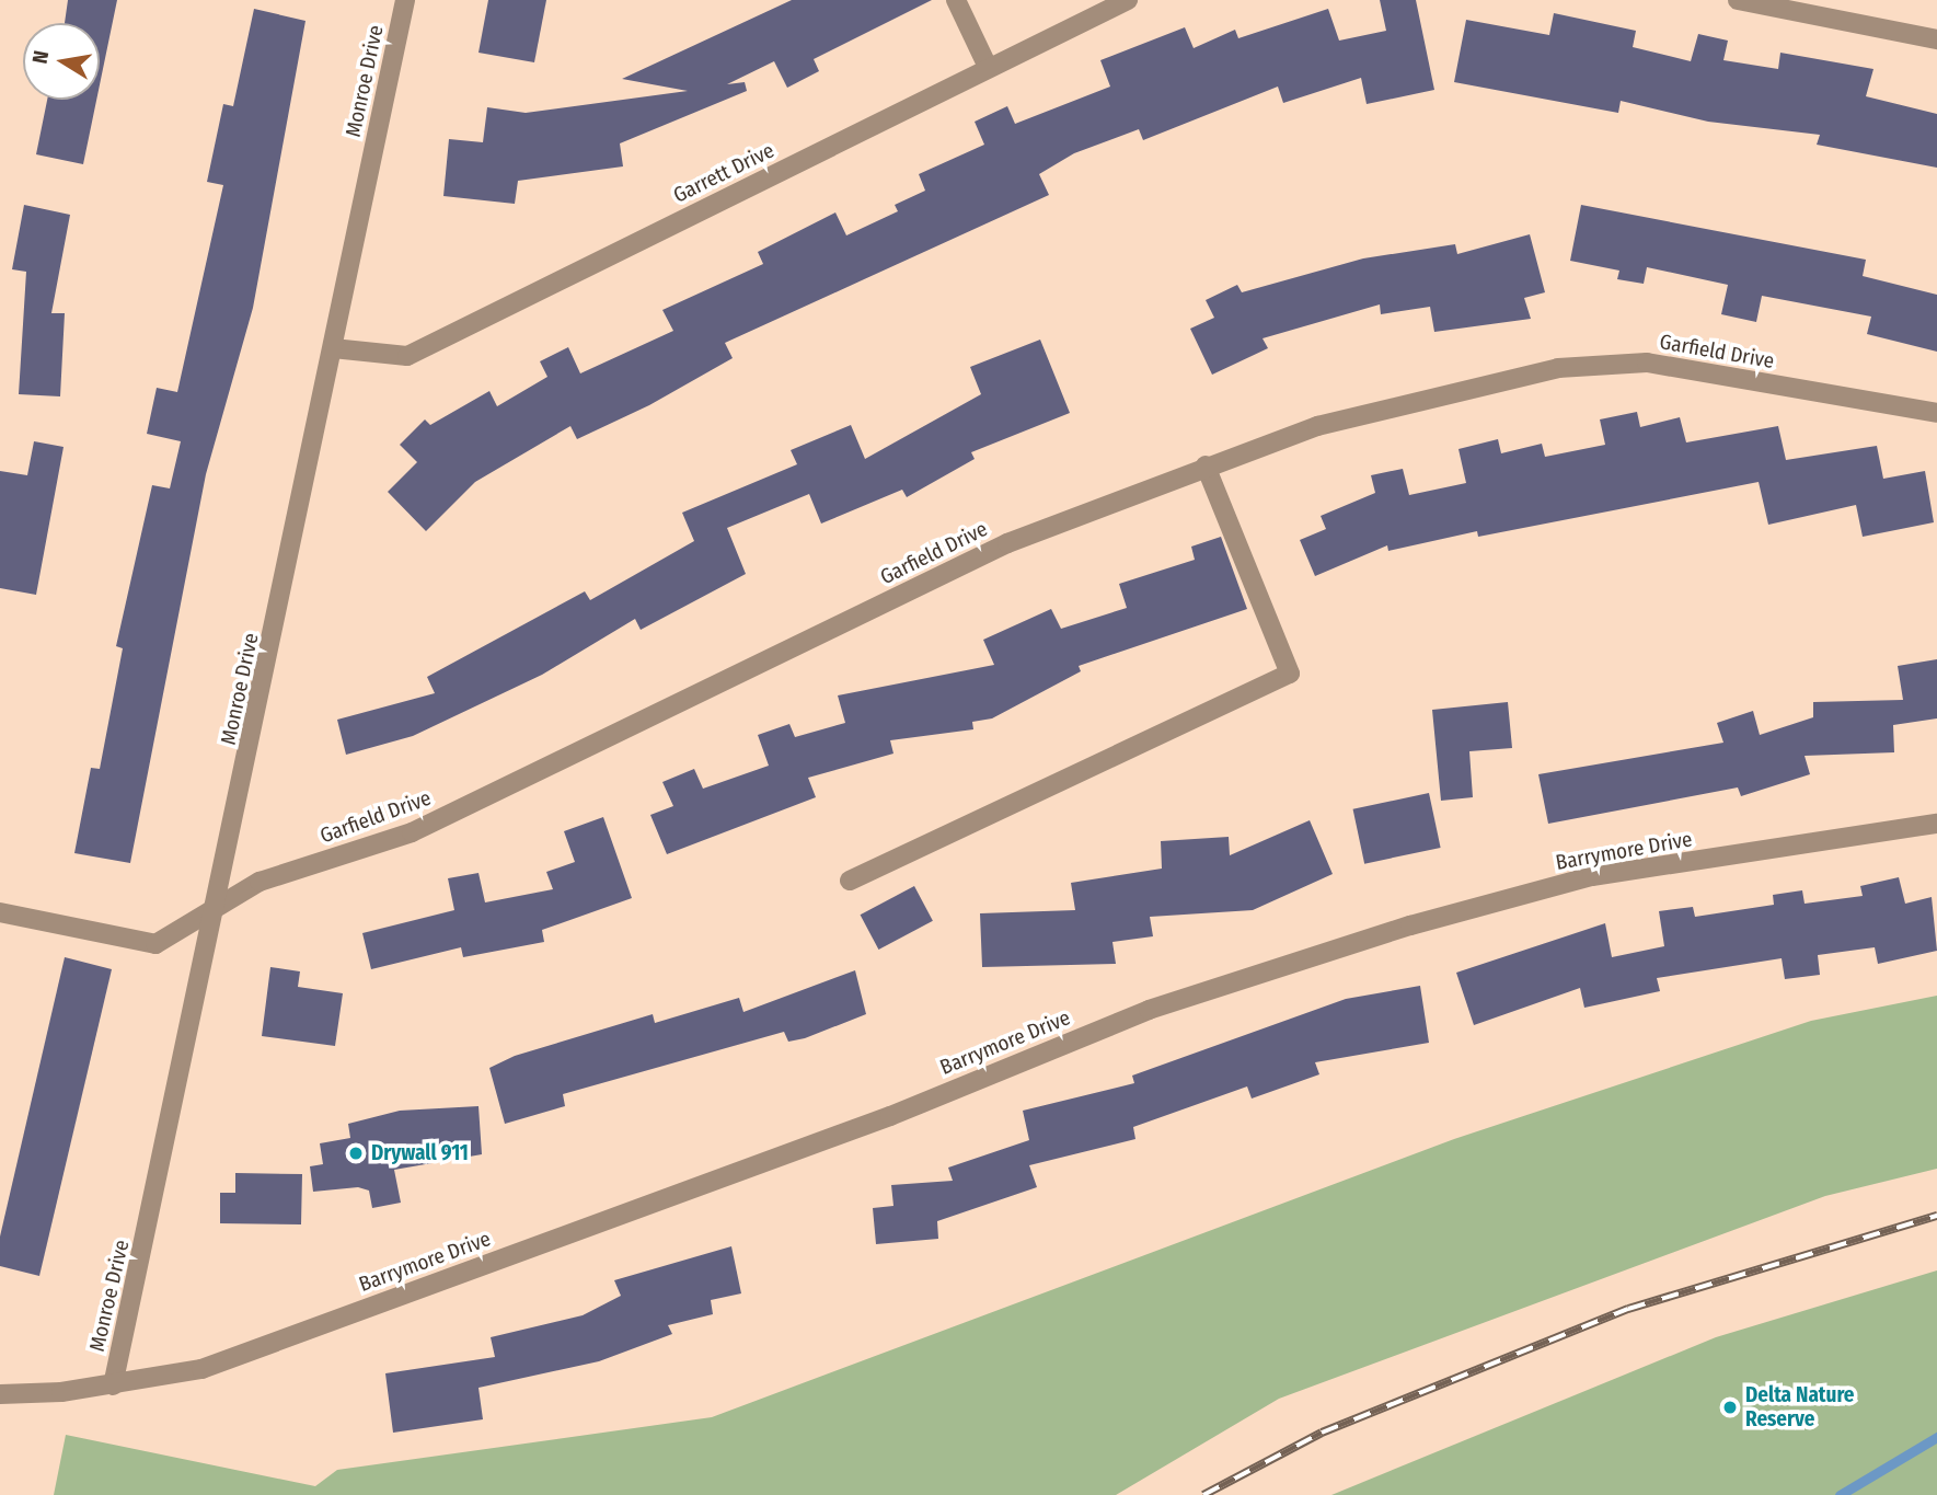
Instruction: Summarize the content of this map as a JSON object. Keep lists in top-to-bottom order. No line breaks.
{"streets":{"street":["Monroe Drive","Garrett Drive","Garfield Drive","Barrymore Drive"]},"crossings":[["Monroe Drive","Garrett Drive"],["Monroe Drive","Garfield Drive"],["Monroe Drive","Barrymore Drive"]],"places":["Drywall 911","Delta Nature Reserve"],"north":"left"}
